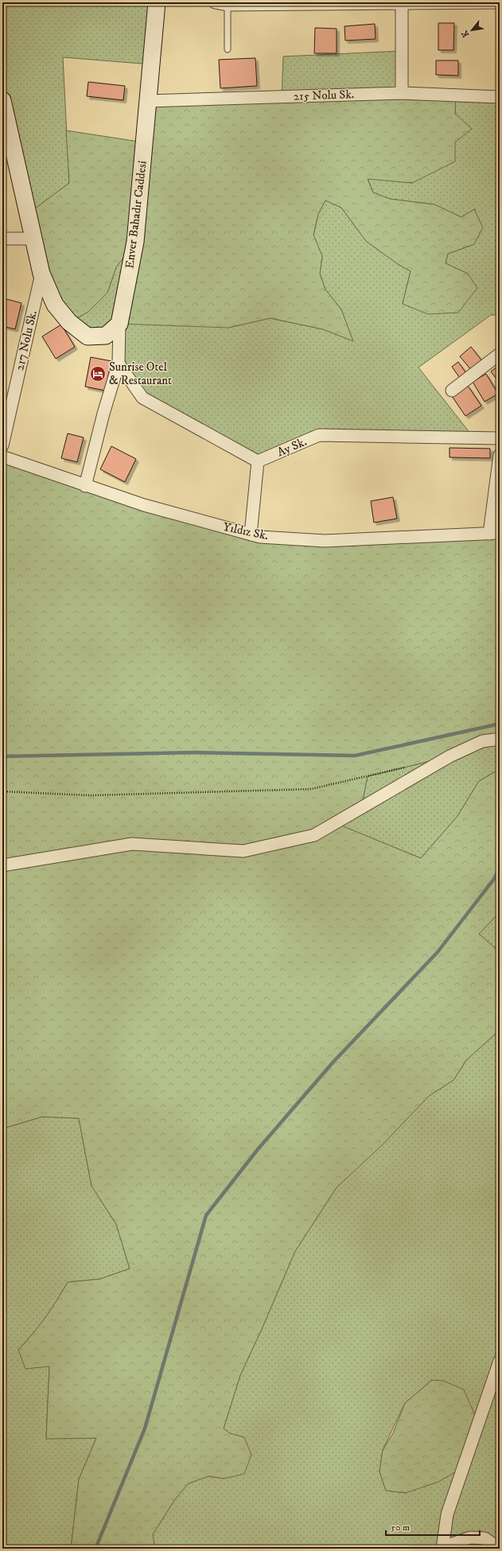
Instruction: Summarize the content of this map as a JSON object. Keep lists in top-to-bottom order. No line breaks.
{"streets":{"main road":["Enver Bahadır Caddesi"],"street":["215 Nolu Sk.","217 Nolu Sk.","Ay Sk.","Yıldız Sk."]},"crossings":[["215 Nolu Sk.","Enver Bahadır Caddesi"]],"places":{"hotel":["Sunrise Otel & Restaurant"]},"scale_bar":"50 m","north":"bottom left"}
